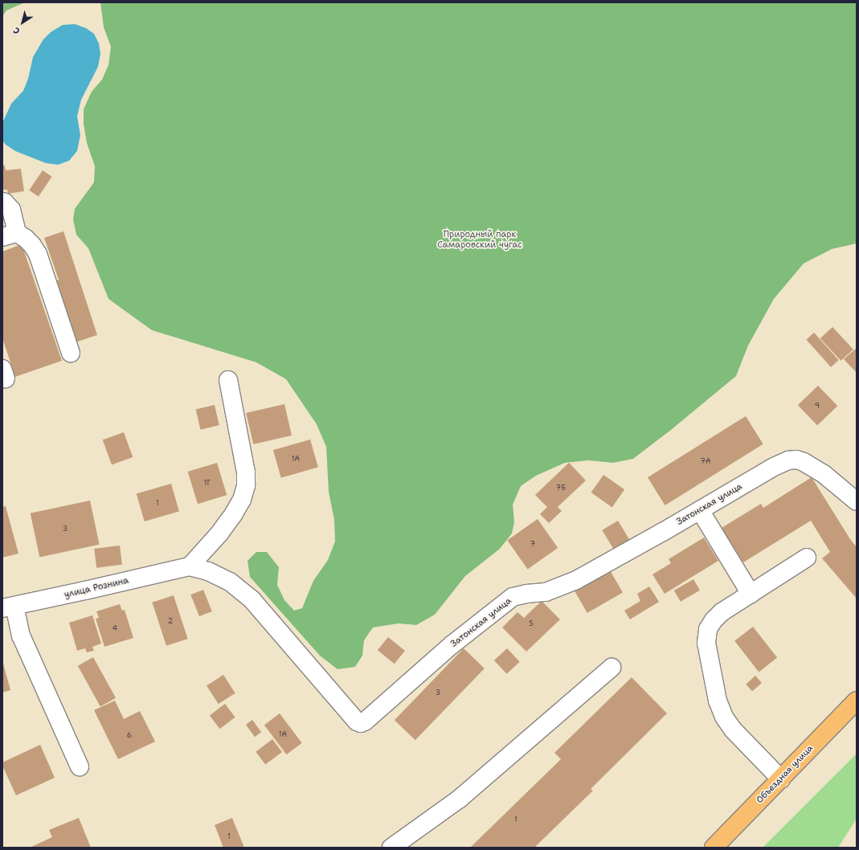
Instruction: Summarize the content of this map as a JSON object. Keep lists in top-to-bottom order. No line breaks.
{"streets":{"highway":["Объездная улица"],"street":["Затонская улица","улица Рознина"]},"crossings":[["Затонская улица","улица Рознина"]],"parks":["Природный парк Самаровский чугас"],"house_numbers":["9","1А","7А","1Г","7Б","1","3","7","2","5","4","3","1А","6","1","1"],"north":"bottom left"}
